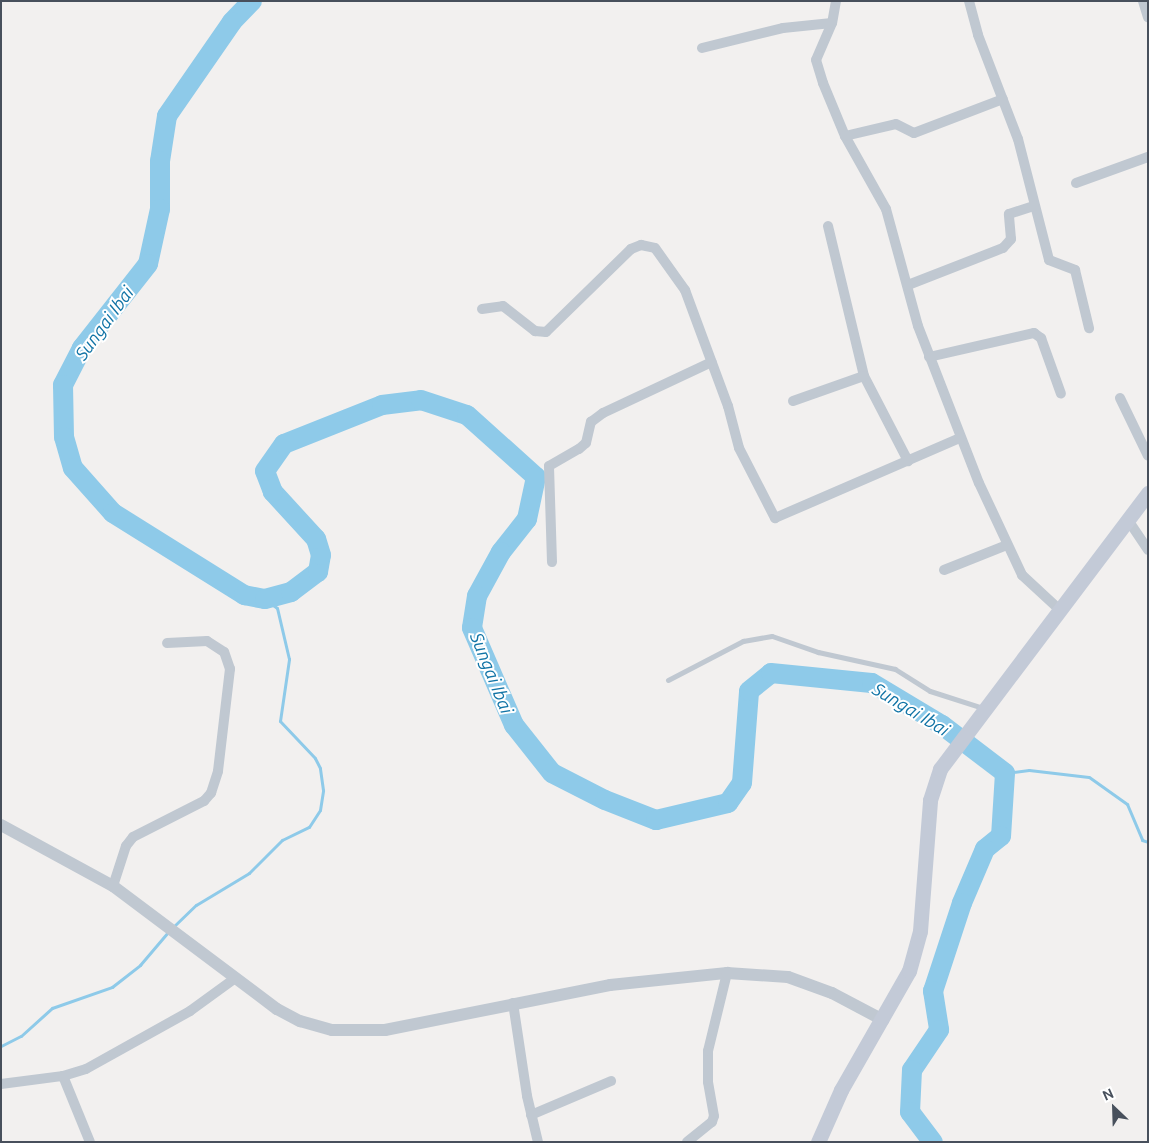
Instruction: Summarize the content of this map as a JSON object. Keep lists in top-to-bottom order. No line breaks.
{"water":["Sungai Ibai"],"north":"top left"}
